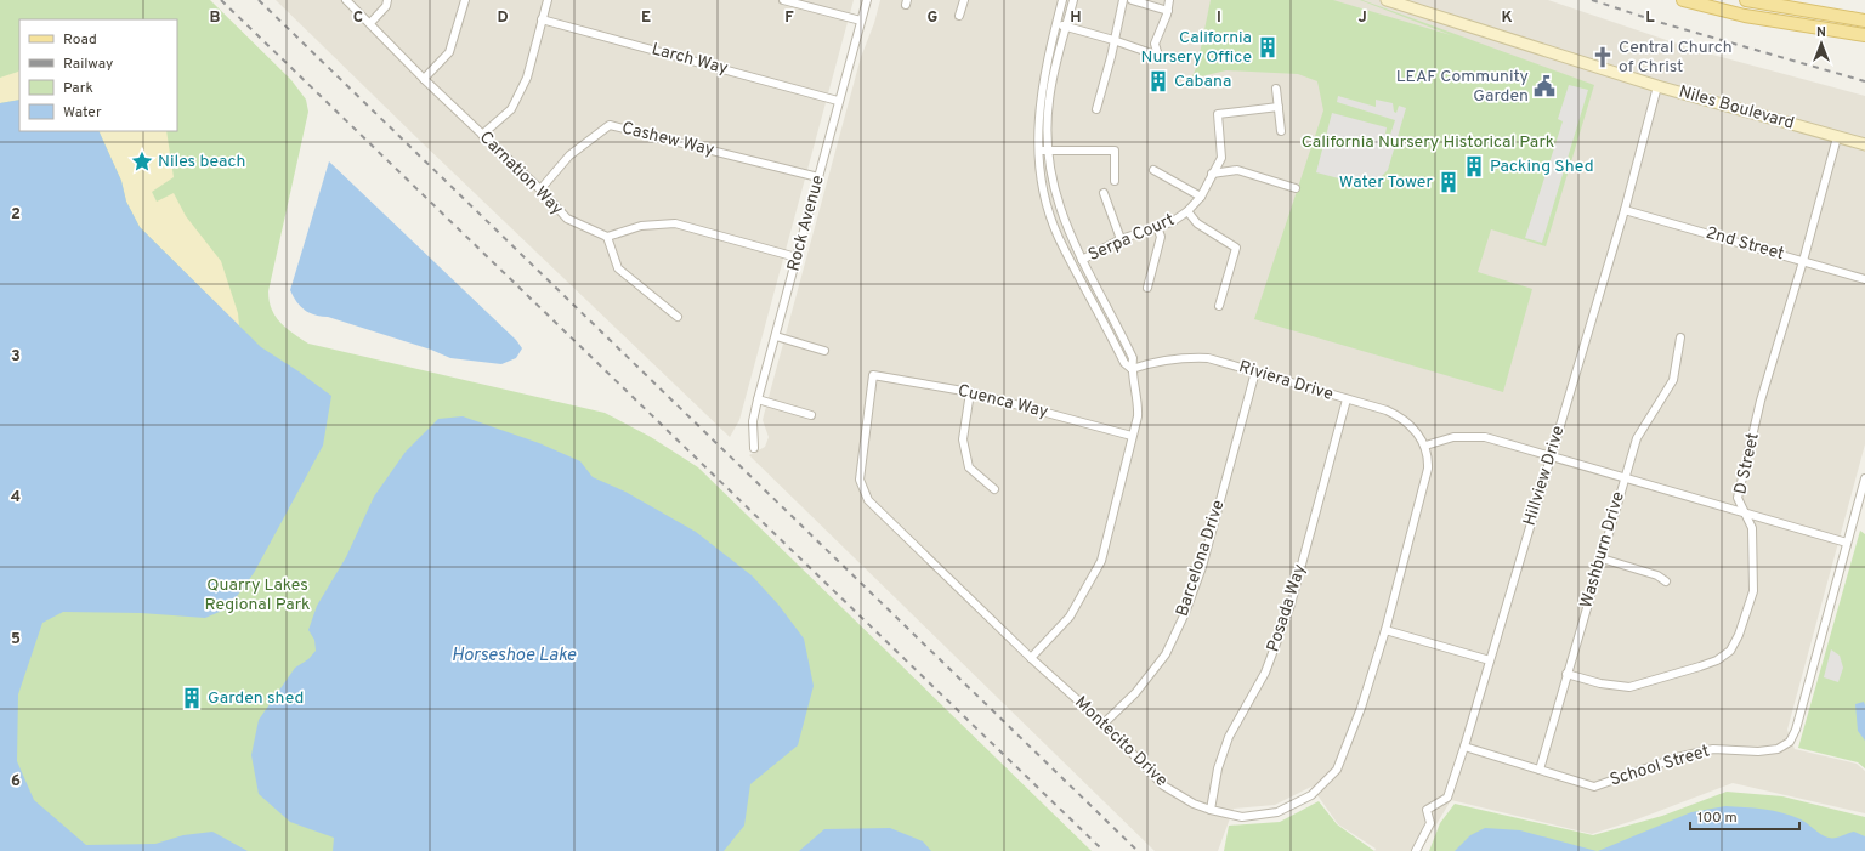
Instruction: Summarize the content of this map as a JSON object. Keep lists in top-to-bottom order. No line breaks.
{"streets":{"main road":["Niles Boulevard"],"street":["Larch Way","Cashew Way","Carnation Way","Rock Avenue","Serpa Court","2nd Street","Riviera Drive","Cuenca Way","D Street","Hillview Drive","Washburn Drive","Barcelona Drive","Posada Way","Montecito Drive","School Street"]},"crossings":[["Larch Way","Rock Avenue"],["Niles Boulevard","D Street"],["Niles Boulevard","Hillview Drive"],["Cashew Way","Carnation Way"],["Cashew Way","Rock Avenue"],["2nd Street","D Street"],["2nd Street","Hillview Drive"],["Riviera Drive","Barcelona Drive"],["Riviera Drive","Posada Way"],["Riviera Drive","Montecito Drive"],["Cuenca Way","Montecito Drive"],["D Street","Washburn Drive"],["Hillview Drive","School Street"],["Washburn Drive","School Street"],["Barcelona Drive","Montecito Drive"],["Posada Way","Montecito Drive"]],"water":["Horseshoe Lake"],"parks":["California Nursery Historical Park","Quarry Lakes Regional Park"],"places":{"building":["California Nursery Office","Cabana","Packing Shed","Water Tower","Garden shed"],"church":["Central Church of Christ"],"public building":["LEAF Community Garden"],"place":["Niles beach"]},"legend":["Road","Railway","Park","Water"],"scale_bar":"100 m","north":"top","grid":{"columns":["B","C","D","E","F","G","H","I","J","K","L"],"rows":["2","3","4","5","6"]}}
